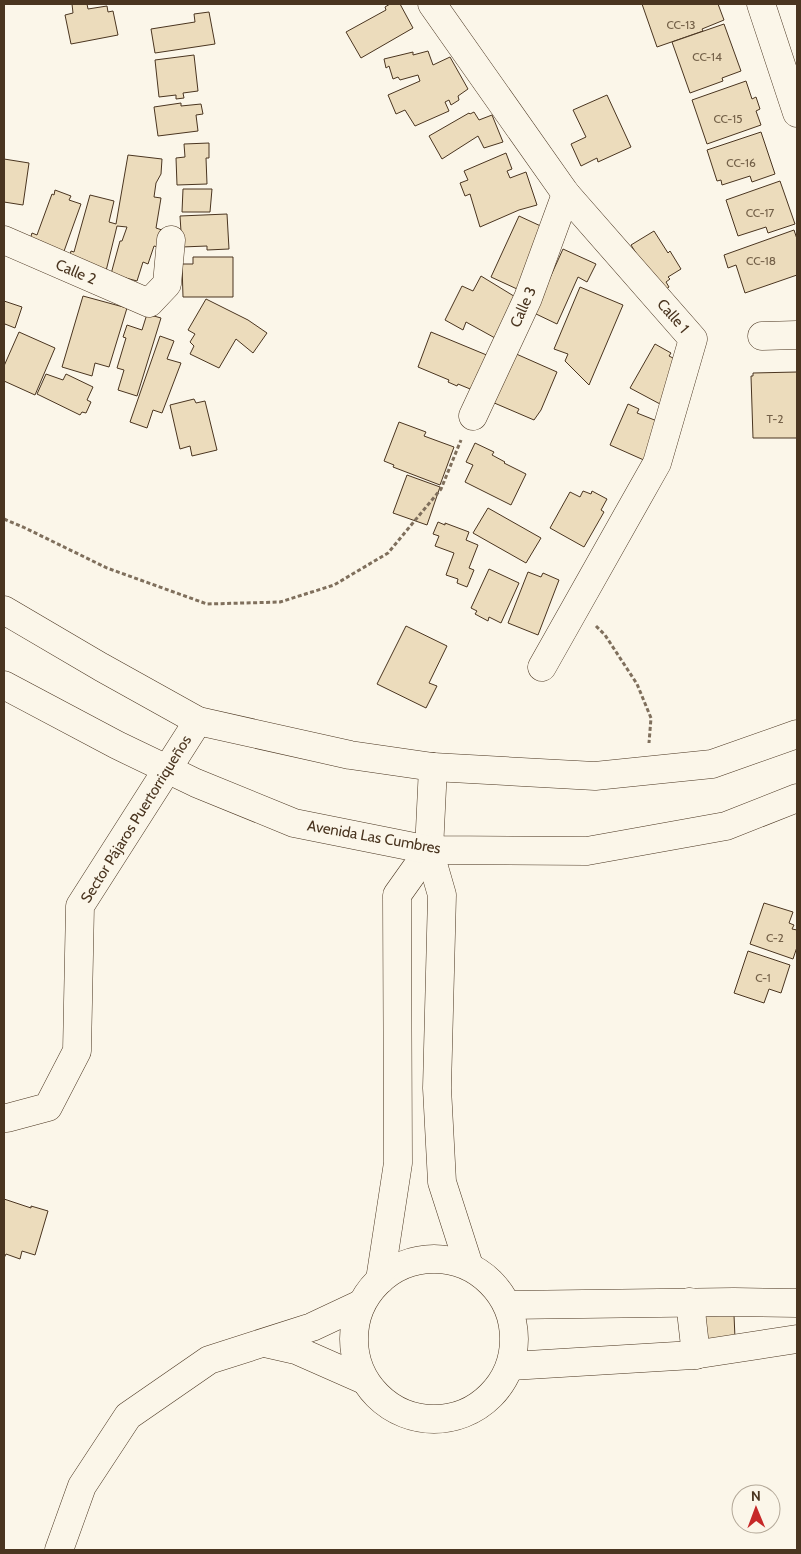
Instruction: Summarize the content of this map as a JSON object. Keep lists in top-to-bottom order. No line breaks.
{"streets":{"main road":["Calle 2","Calle 3","Calle 1","Sector Pájaros Puertorriqueños","Avenida Las Cumbres"]},"crossings":[["Calle 3","Calle 1"],["Sector Pájaros Puertorriqueños","Avenida Las Cumbres"]],"house_numbers":["CC-13","CC-14","CC-15","CC-16","CC-17","CC-18","T-2","C-2","C-1"],"north":"top"}
